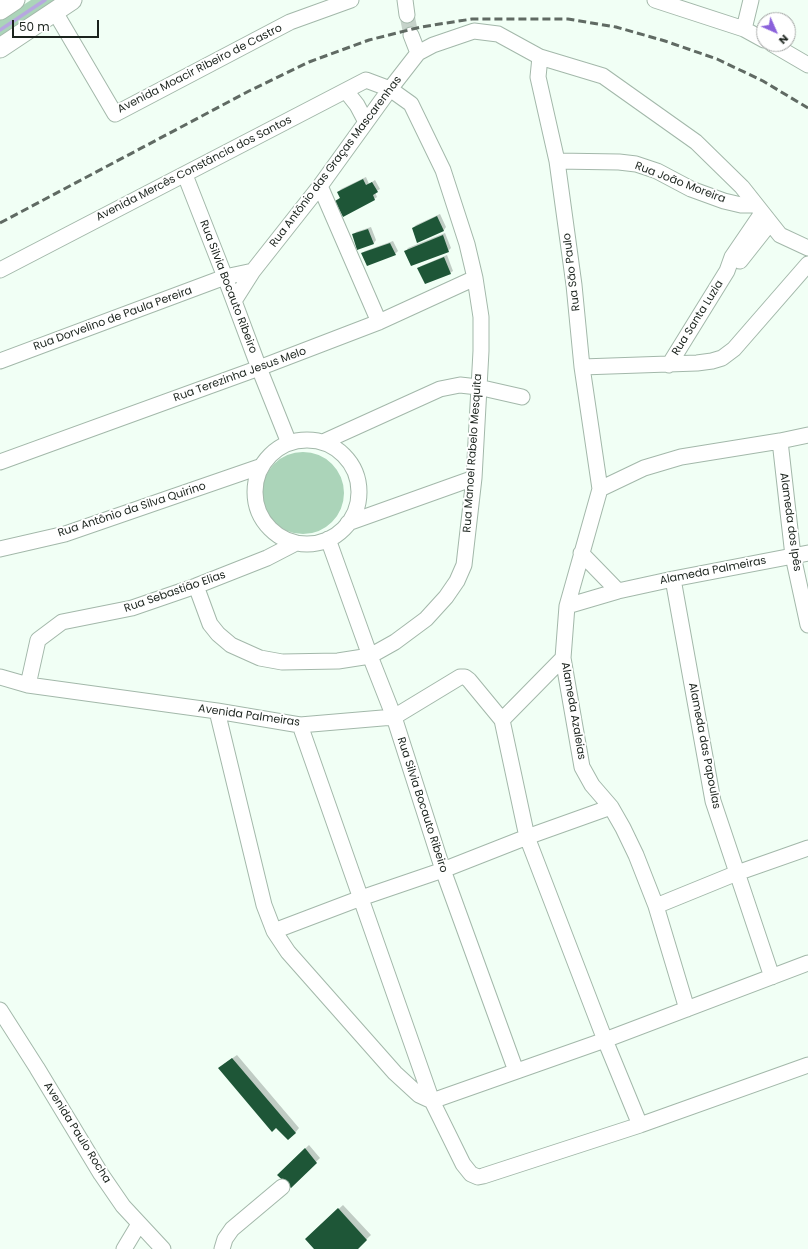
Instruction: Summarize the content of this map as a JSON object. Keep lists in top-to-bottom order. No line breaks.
{"streets":{"street":["Avenida Moacir Ribeiro de Castro","Rua Antônio das Graças Mascarenhas","Avenida Mercês Constância dos Santos","Rua João Moreira","Rua São Paulo","Rua Silvia Bocauto Ribeiro","Rua Santa Luzia","Rua Dorvelino de Paula Pereira","Rua Terezinha Jesus Melo","Rua Manoel Rabelo Mesquita","Rua Antônio da Silva Quirino","Alameda dos Ipês","Alameda Palmeiras","Rua Sebastião Elias","Alameda Azaleias","Avenida Palmeiras","Alameda das Papoulas","Avenida Paulo Rocha"]},"crossings":[["Rua Antônio das Graças Mascarenhas","Avenida Mercês Constância dos Santos"],["Rua Antônio das Graças Mascarenhas","Rua Silvia Bocauto Ribeiro"],["Rua Antônio das Graças Mascarenhas","Rua Manoel Rabelo Mesquita"],["Avenida Mercês Constância dos Santos","Rua Silvia Bocauto Ribeiro"],["Avenida Mercês Constância dos Santos","Rua Manoel Rabelo Mesquita"],["Rua João Moreira","Rua São Paulo"],["Rua João Moreira","Rua Santa Luzia"],["Rua São Paulo","Alameda Azaleias"],["Rua Silvia Bocauto Ribeiro","Rua Dorvelino de Paula Pereira"],["Rua Silvia Bocauto Ribeiro","Rua Terezinha Jesus Melo"],["Rua Silvia Bocauto Ribeiro","Rua Manoel Rabelo Mesquita"],["Rua Silvia Bocauto Ribeiro","Rua Antônio da Silva Quirino"],["Rua Silvia Bocauto Ribeiro","Rua Sebastião Elias"],["Rua Silvia Bocauto Ribeiro","Avenida Palmeiras"],["Rua Terezinha Jesus Melo","Rua Manoel Rabelo Mesquita"],["Rua Manoel Rabelo Mesquita","Rua Sebastião Elias"],["Rua Antônio da Silva Quirino","Rua Sebastião Elias"],["Alameda dos Ipês","Alameda Palmeiras"],["Alameda Palmeiras","Alameda Azaleias"],["Alameda Palmeiras","Alameda das Papoulas"],["Rua Sebastião Elias","Avenida Palmeiras"]],"scale_bar":"50 m","north":"bottom right"}
